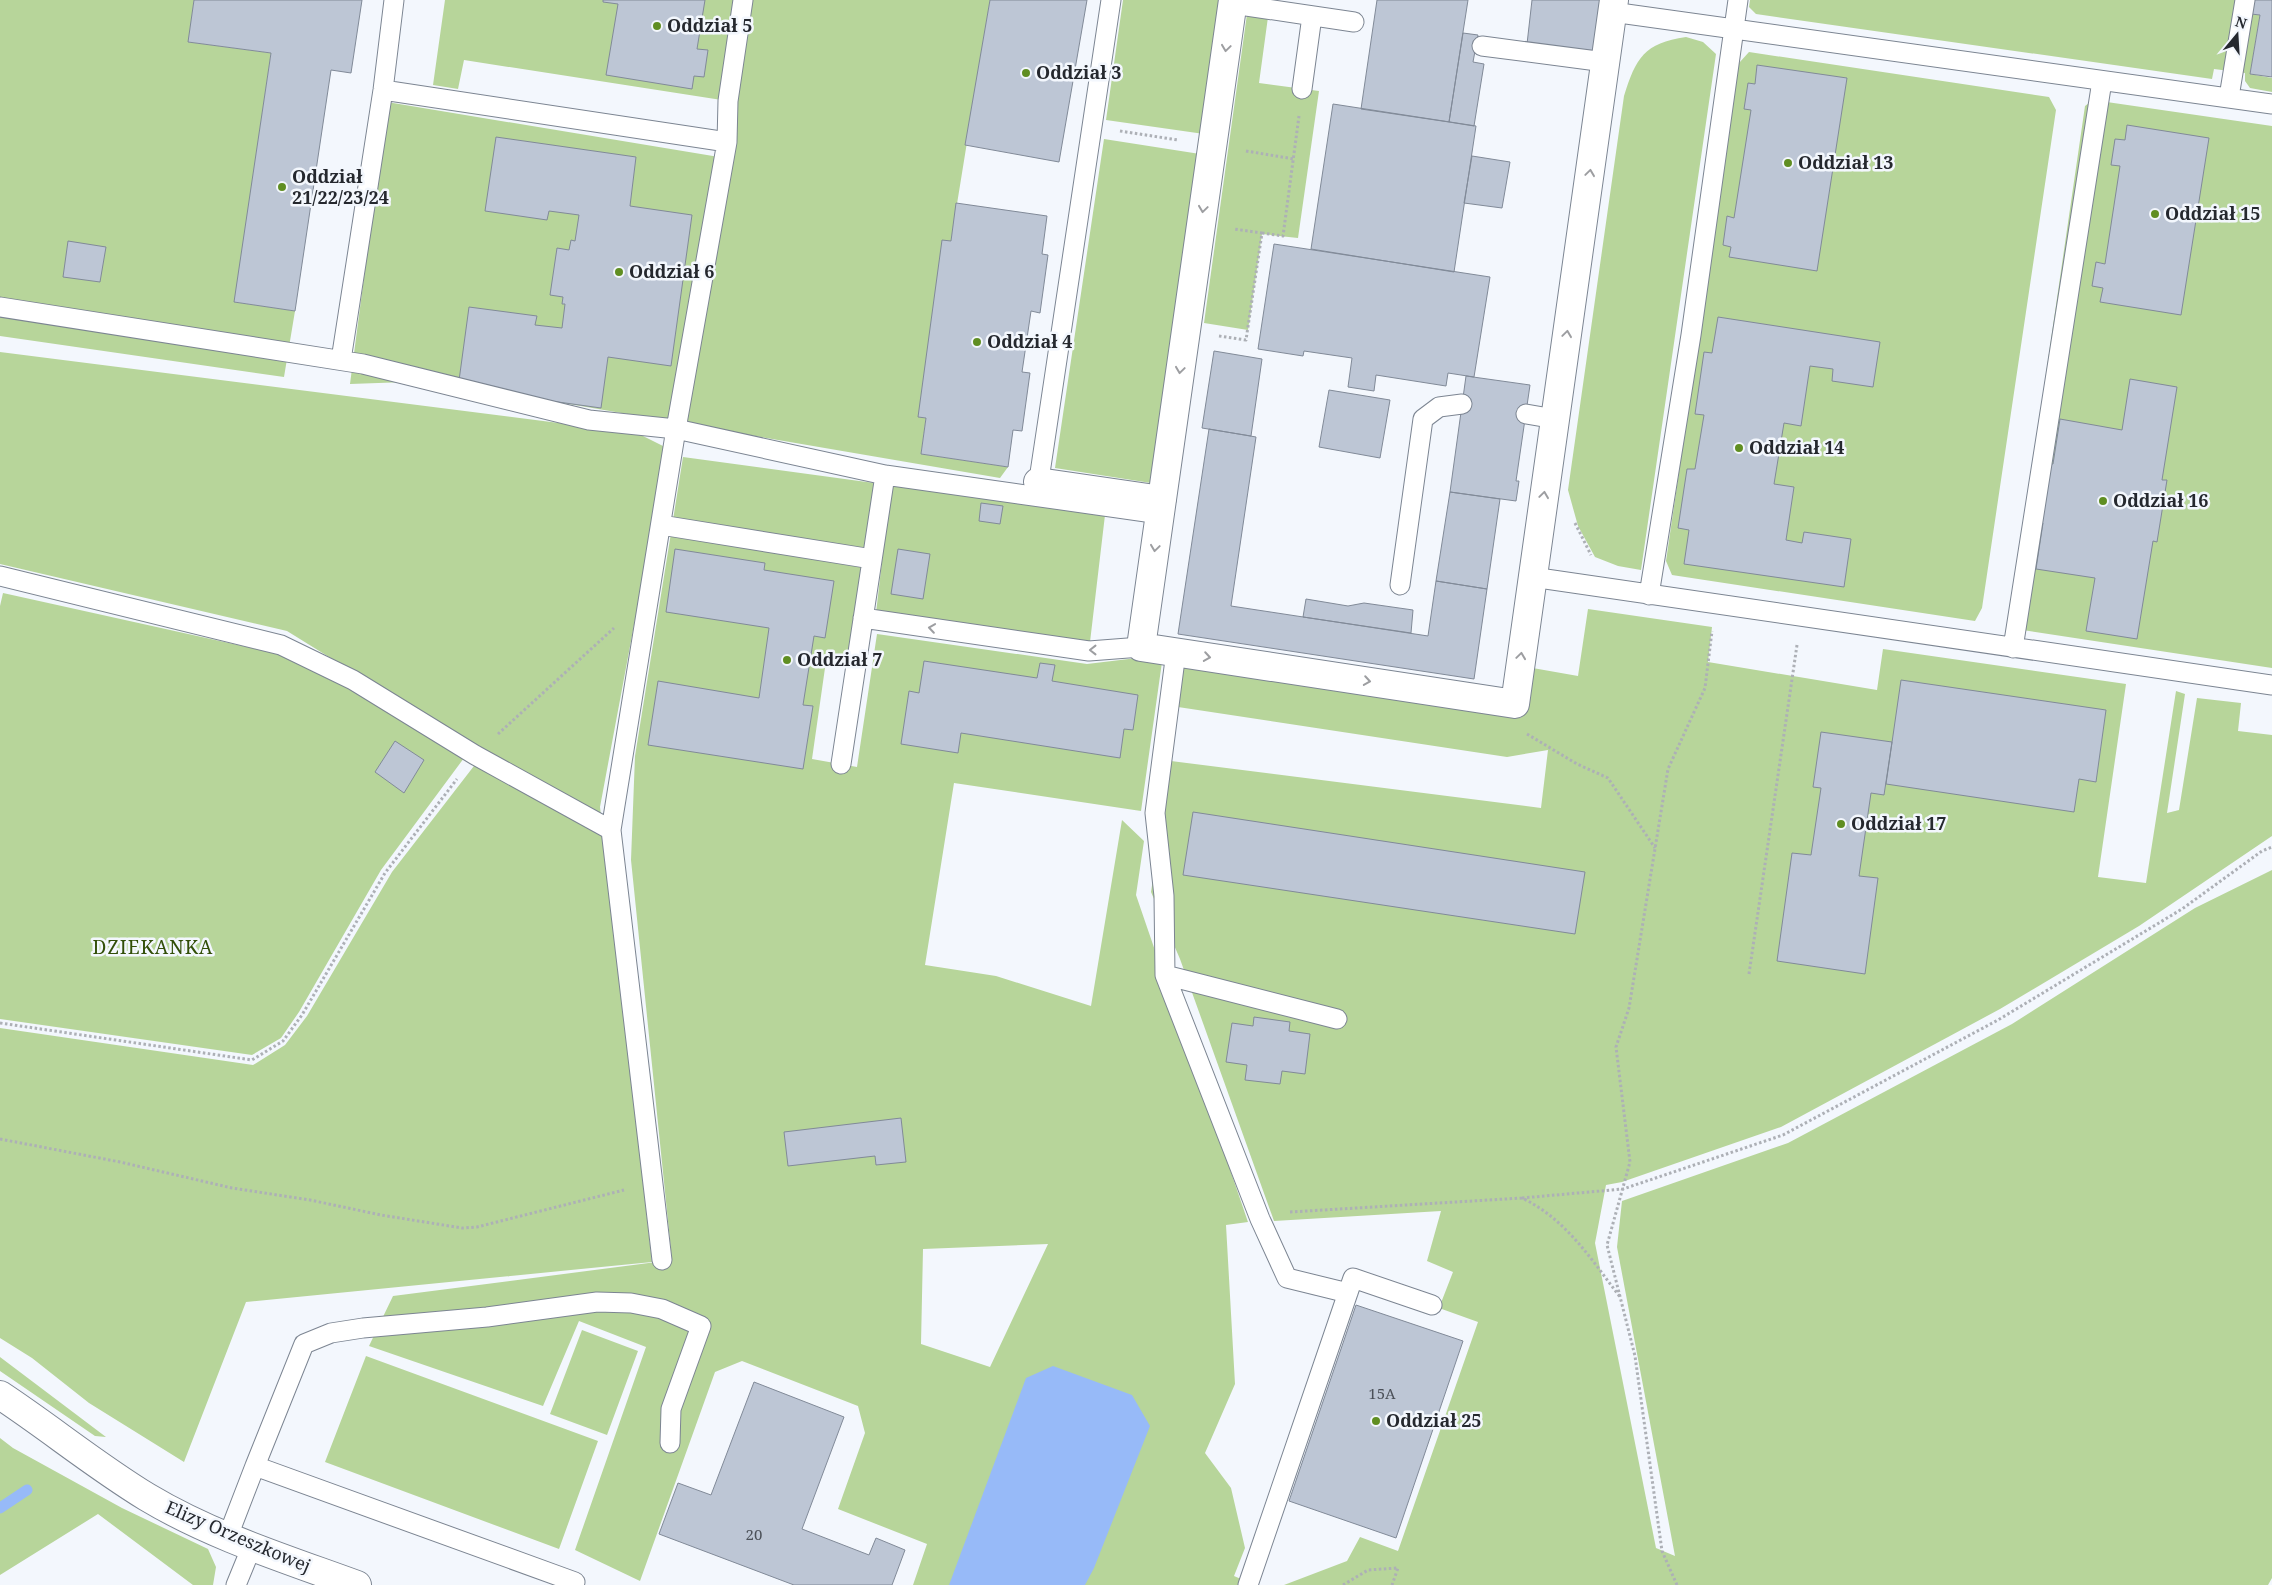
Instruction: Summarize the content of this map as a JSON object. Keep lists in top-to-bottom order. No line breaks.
{"streets":{"street":["Elizy Orzeszkowej"]},"districts":["DZIEKANKA"],"places":["Oddział 5","Oddział 3","Oddział 13","Oddział 21/22/23/24","Oddział 15","Oddział 6","Oddział 4","Oddział 14","Oddział 16","Oddział 7","Oddział 17","Oddział 25"],"house_numbers":["15A","20"],"north":"top"}
